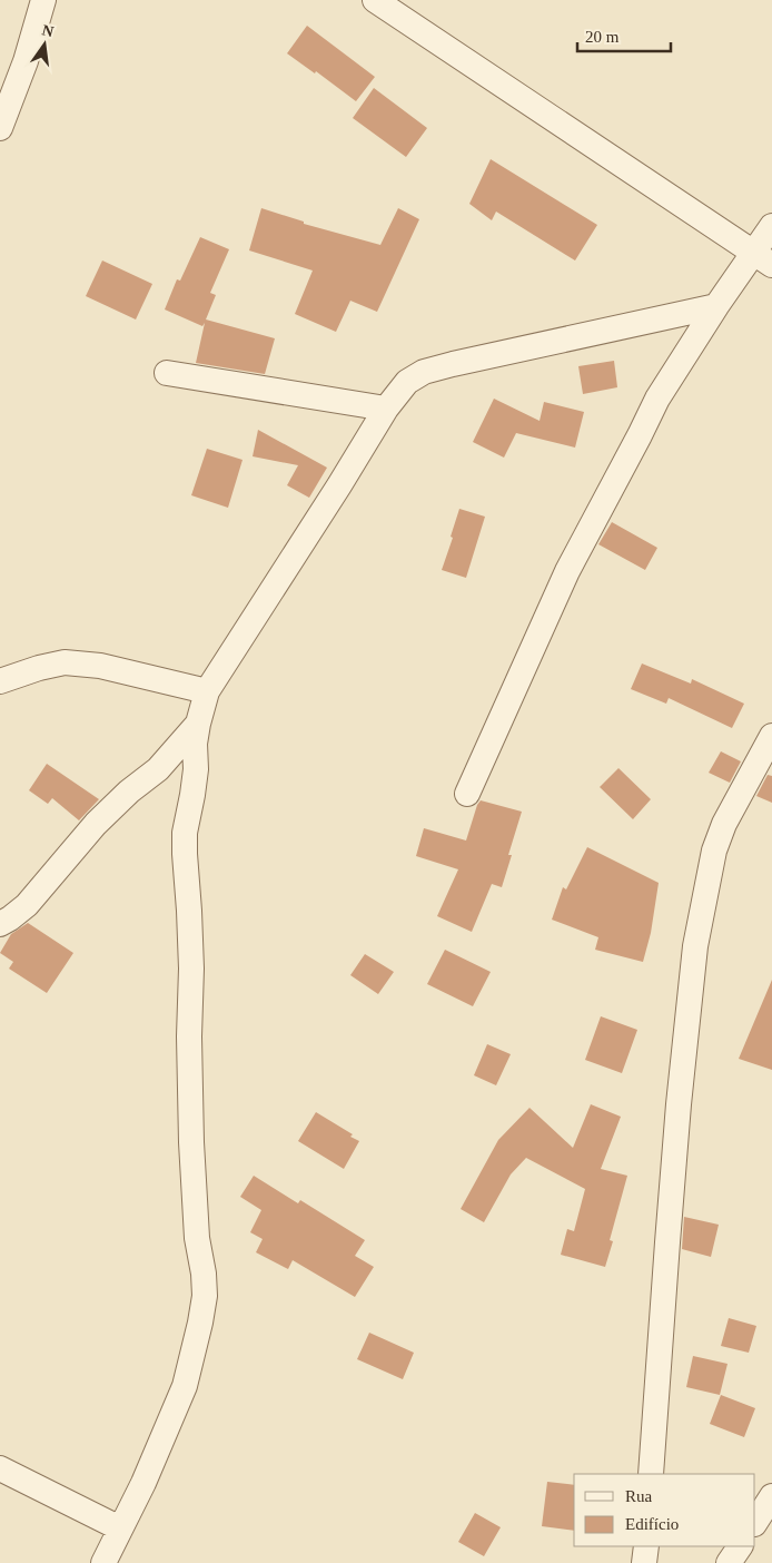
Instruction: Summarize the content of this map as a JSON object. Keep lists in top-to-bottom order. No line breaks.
{"legend":["Rua","Edifício"],"scale_bar":"20 m","north":"top"}
